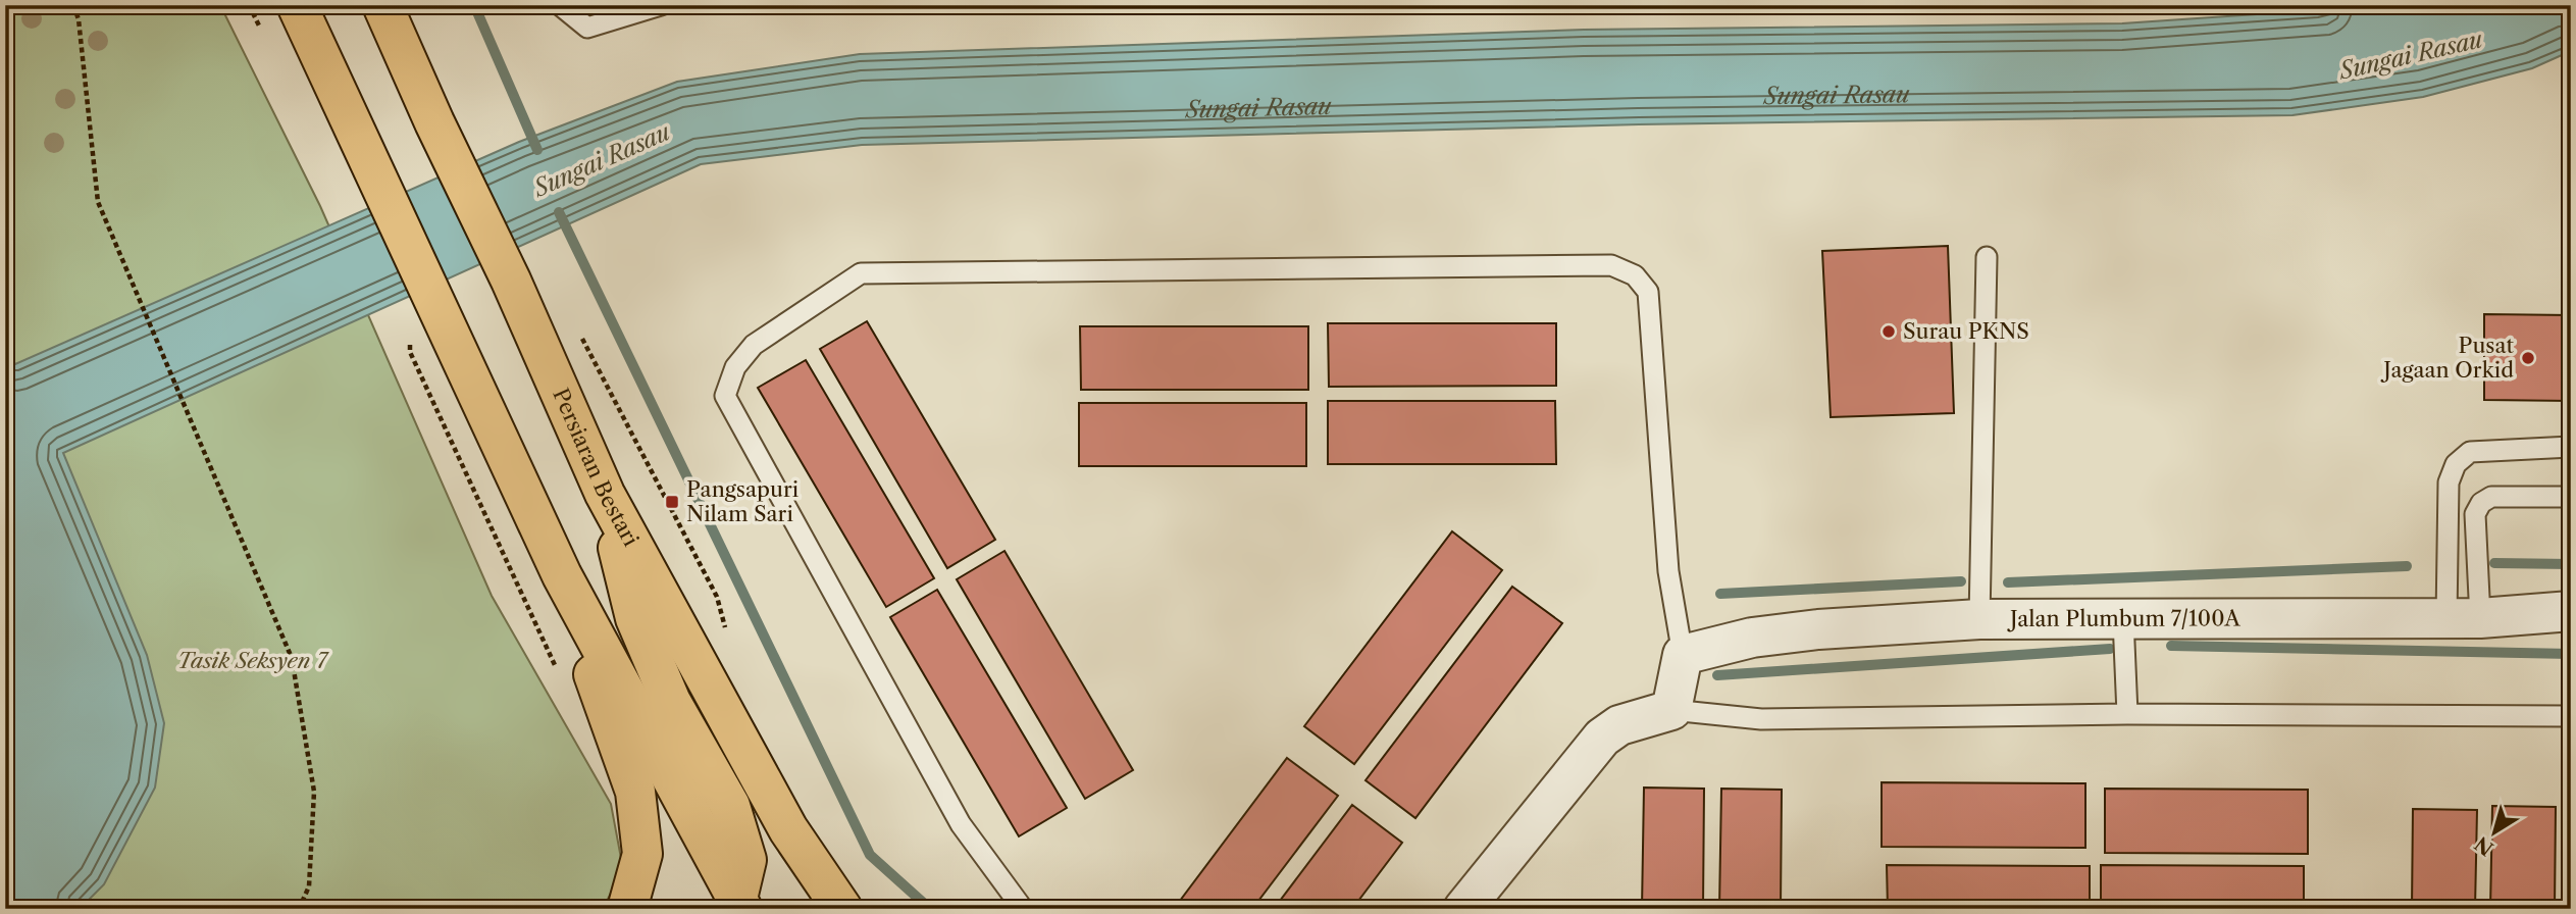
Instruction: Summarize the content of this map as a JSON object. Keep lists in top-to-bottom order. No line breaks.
{"streets":{"main road":["Persiaran Bestari"],"street":["Jalan Plumbum 7/100A"]},"water":["Sungai Rasau"],"parks":["Tasik Seksyen 7"],"places":{"other":["Surau PKNS","Pusat Jagaan Orkid"],"transit":["Pangsapuri Nilam Sari"]},"north":"bottom left"}
